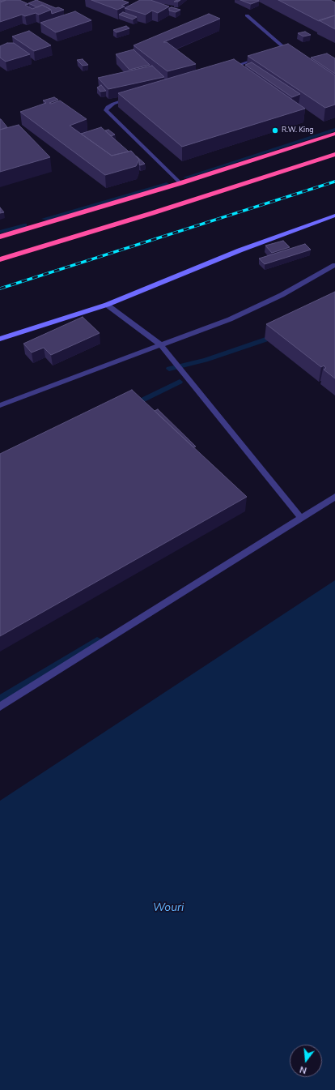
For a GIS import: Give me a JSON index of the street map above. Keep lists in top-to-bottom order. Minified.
{"water":["Wouri"],"places":["R.W. King"],"north":"bottom"}
